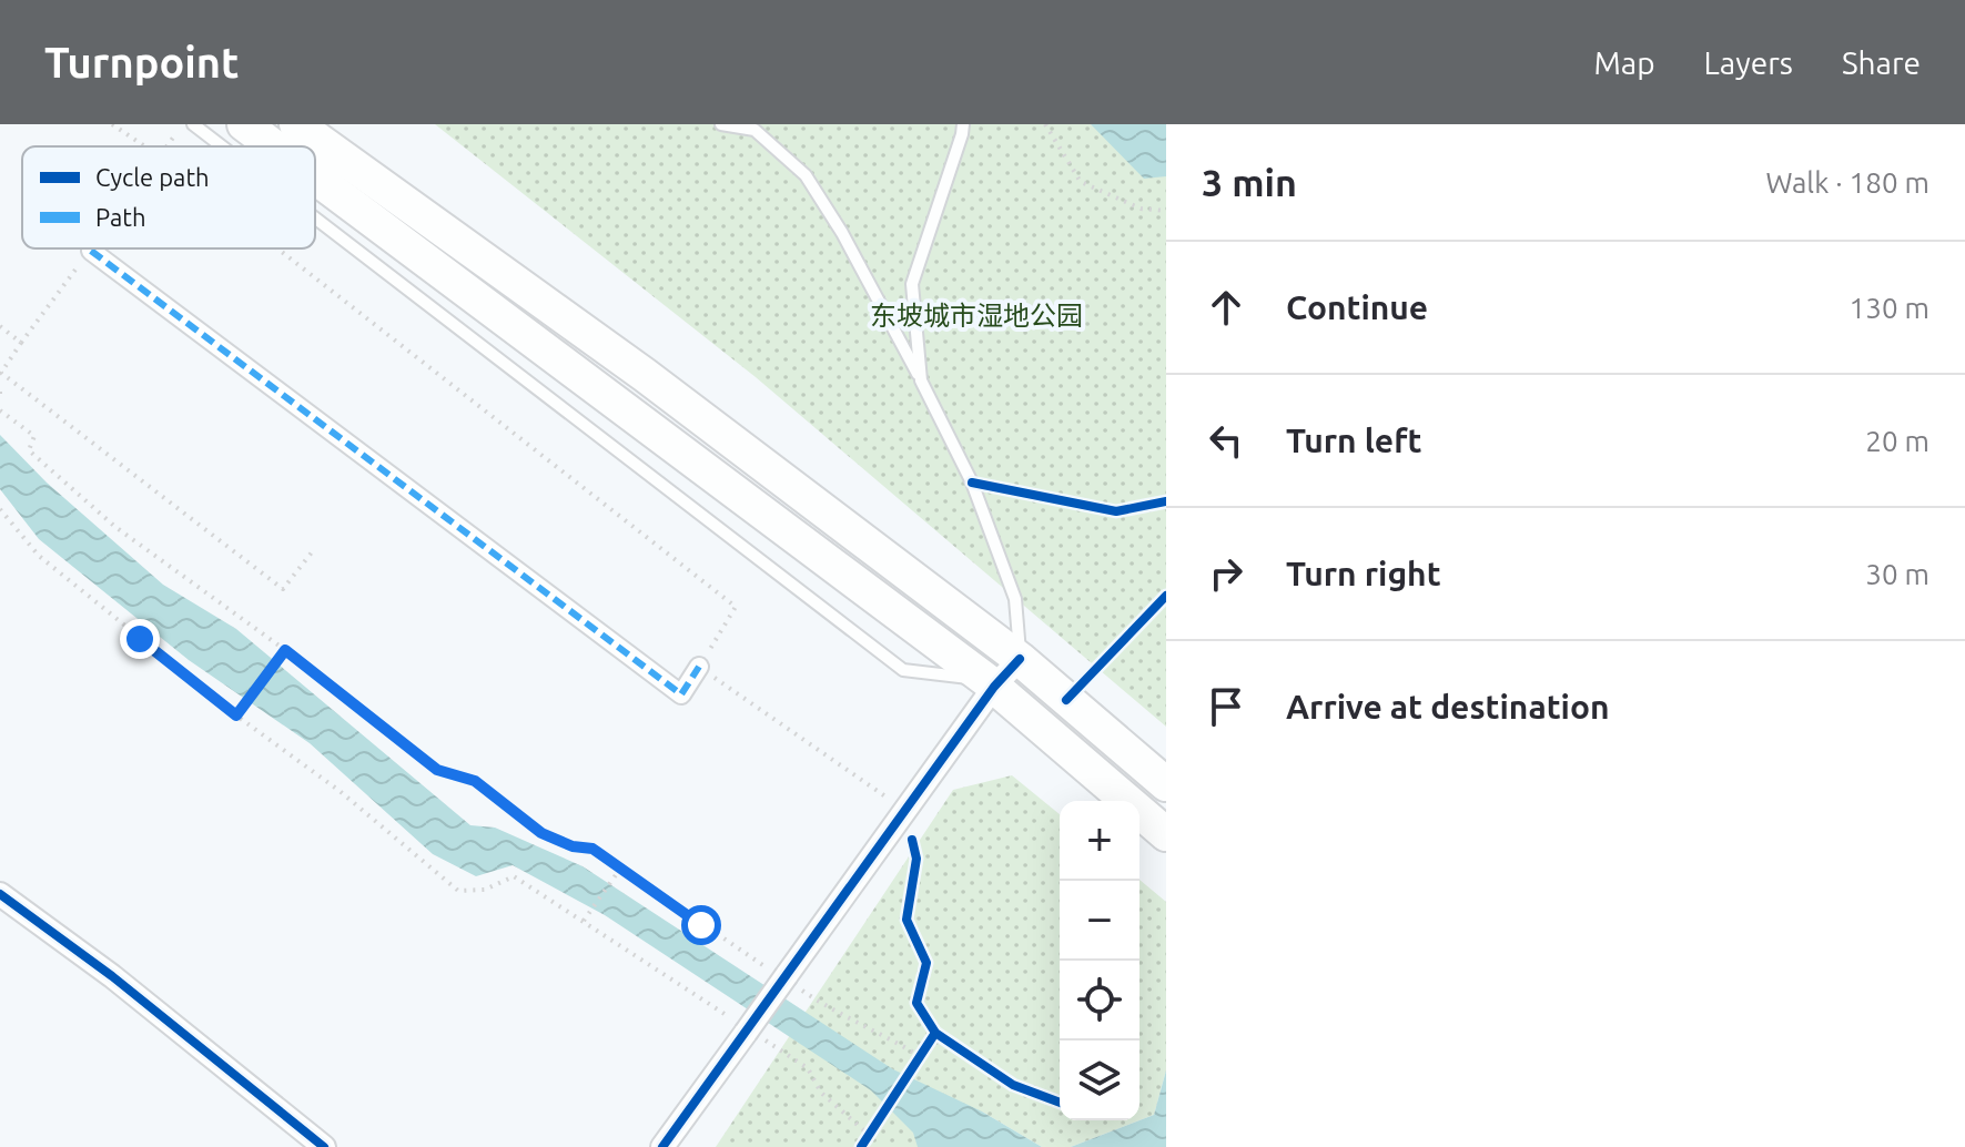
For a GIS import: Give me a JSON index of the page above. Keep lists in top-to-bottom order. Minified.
{"parks":["东坡城市湿地公园"],"legend":["Cycle path","Path"],"page":{"header":"Turnpoint","nav":["Map","Layers","Share"],"heading":["3 min","Walk · 180 m"],"list":[["Continue","130 m"],["Turn left","20 m"],["Turn right","30 m"],"Arrive at destination"],"map_buttons":["+","−"]}}
